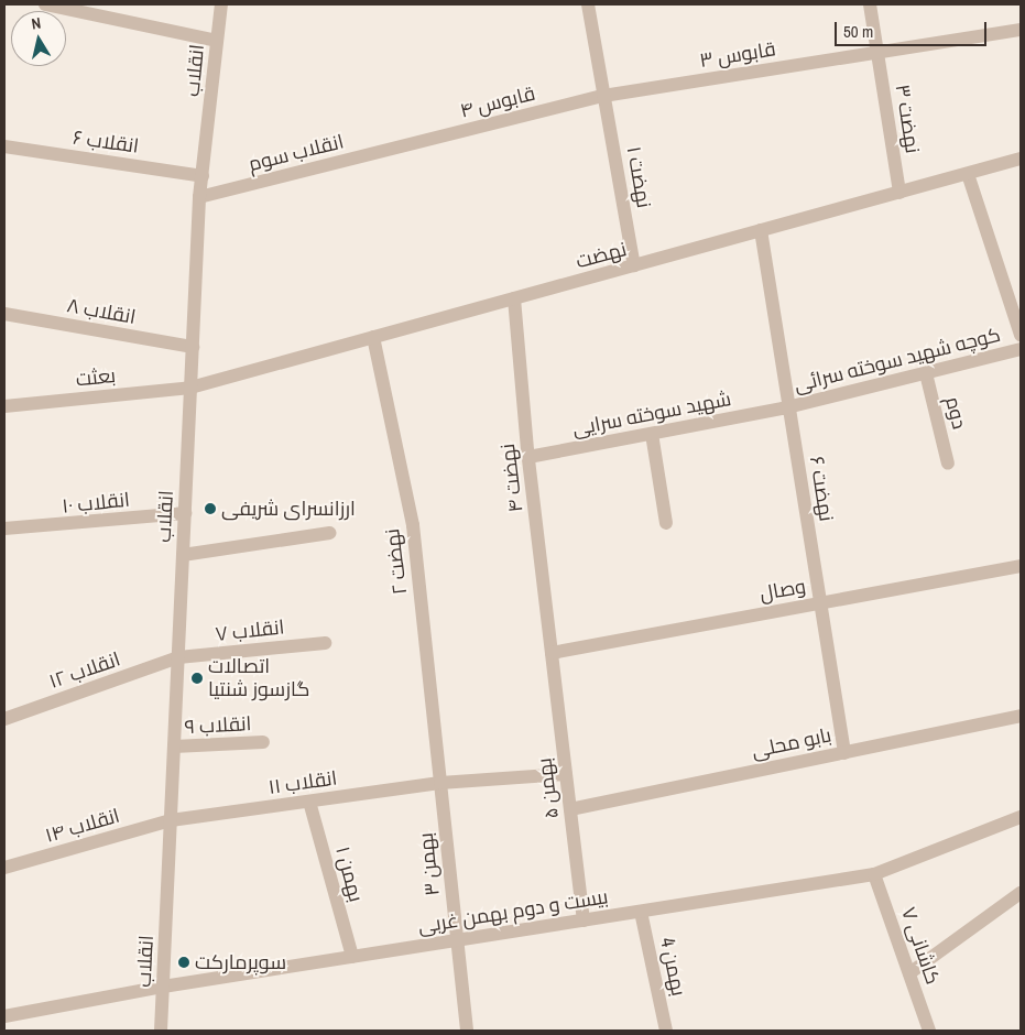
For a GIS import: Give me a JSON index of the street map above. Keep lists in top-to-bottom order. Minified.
{"streets":{"street":["۳ قابوس","انقلاب","۴ قابوس","۳ نهضت","۶ انقلاب","انقلاب سوم","۱ نهضت","نهضت","۸ انقلاب","کوچه شهید سوخته سرائی","بعثت","دوم","شهید سوخته سرایی","۴ نهضت","۶ نهضت","۱۰ انقلاب","۲ نهضت","وصال","۷ انقلاب","۱۲ انقلاب","۹ انقلاب","بابو محلی","۱۱ انقلاب","۵ بهمن","۱۴ انقلاب","۳ بهمن","۱ بهمن","بیست و دوم بهمن غربی","۷ کاشانی","بهمن 4"]},"crossings":[["۳ قابوس","۴ قابوس"],["۳ قابوس","۳ نهضت"],["۳ قابوس","۱ نهضت"],["انقلاب","۶ انقلاب"],["انقلاب","انقلاب سوم"],["انقلاب","نهضت"],["انقلاب","۸ انقلاب"],["انقلاب","بعثت"],["انقلاب","۱۰ انقلاب"],["انقلاب","۷ انقلاب"],["انقلاب","۱۲ انقلاب"],["انقلاب","۹ انقلاب"],["انقلاب","۱۱ انقلاب"],["انقلاب","۱۴ انقلاب"],["انقلاب","بیست و دوم بهمن غربی"],["۴ قابوس","انقلاب سوم"],["۴ قابوس","۱ نهضت"],["۳ نهضت","نهضت"],["۱ نهضت","نهضت"],["نهضت","بعثت"],["نهضت","۴ نهضت"],["نهضت","۶ نهضت"],["نهضت","۲ نهضت"],["کوچه شهید سوخته سرائی","دوم"],["کوچه شهید سوخته سرائی","شهید سوخته سرایی"],["کوچه شهید سوخته سرائی","۶ نهضت"],["شهید سوخته سرایی","۴ نهضت"],["شهید سوخته سرایی","۶ نهضت"],["۴ نهضت","وصال"],["۴ نهضت","۵ بهمن"],["۶ نهضت","وصال"],["۶ نهضت","بابو محلی"],["۲ نهضت","۱۱ انقلاب"],["۲ نهضت","۳ بهمن"],["وصال","۵ بهمن"],["۷ انقلاب","۱۲ انقلاب"],["بابو محلی","۵ بهمن"],["۱۱ انقلاب","۵ بهمن"],["۱۱ انقلاب","۱۴ انقلاب"],["۱۱ انقلاب","۳ بهمن"],["۱۱ انقلاب","۱ بهمن"],["۵ بهمن","بیست و دوم بهمن غربی"],["۳ بهمن","بیست و دوم بهمن غربی"],["۱ بهمن","بیست و دوم بهمن غربی"],["بیست و دوم بهمن غربی","۷ کاشانی"],["بیست و دوم بهمن غربی","بهمن 4"]],"places":["ارزانسرای شریفی","اتصالات گازسوز شنتیا","سوپرمارکت"],"scale_bar":"50 m","north":"top"}
